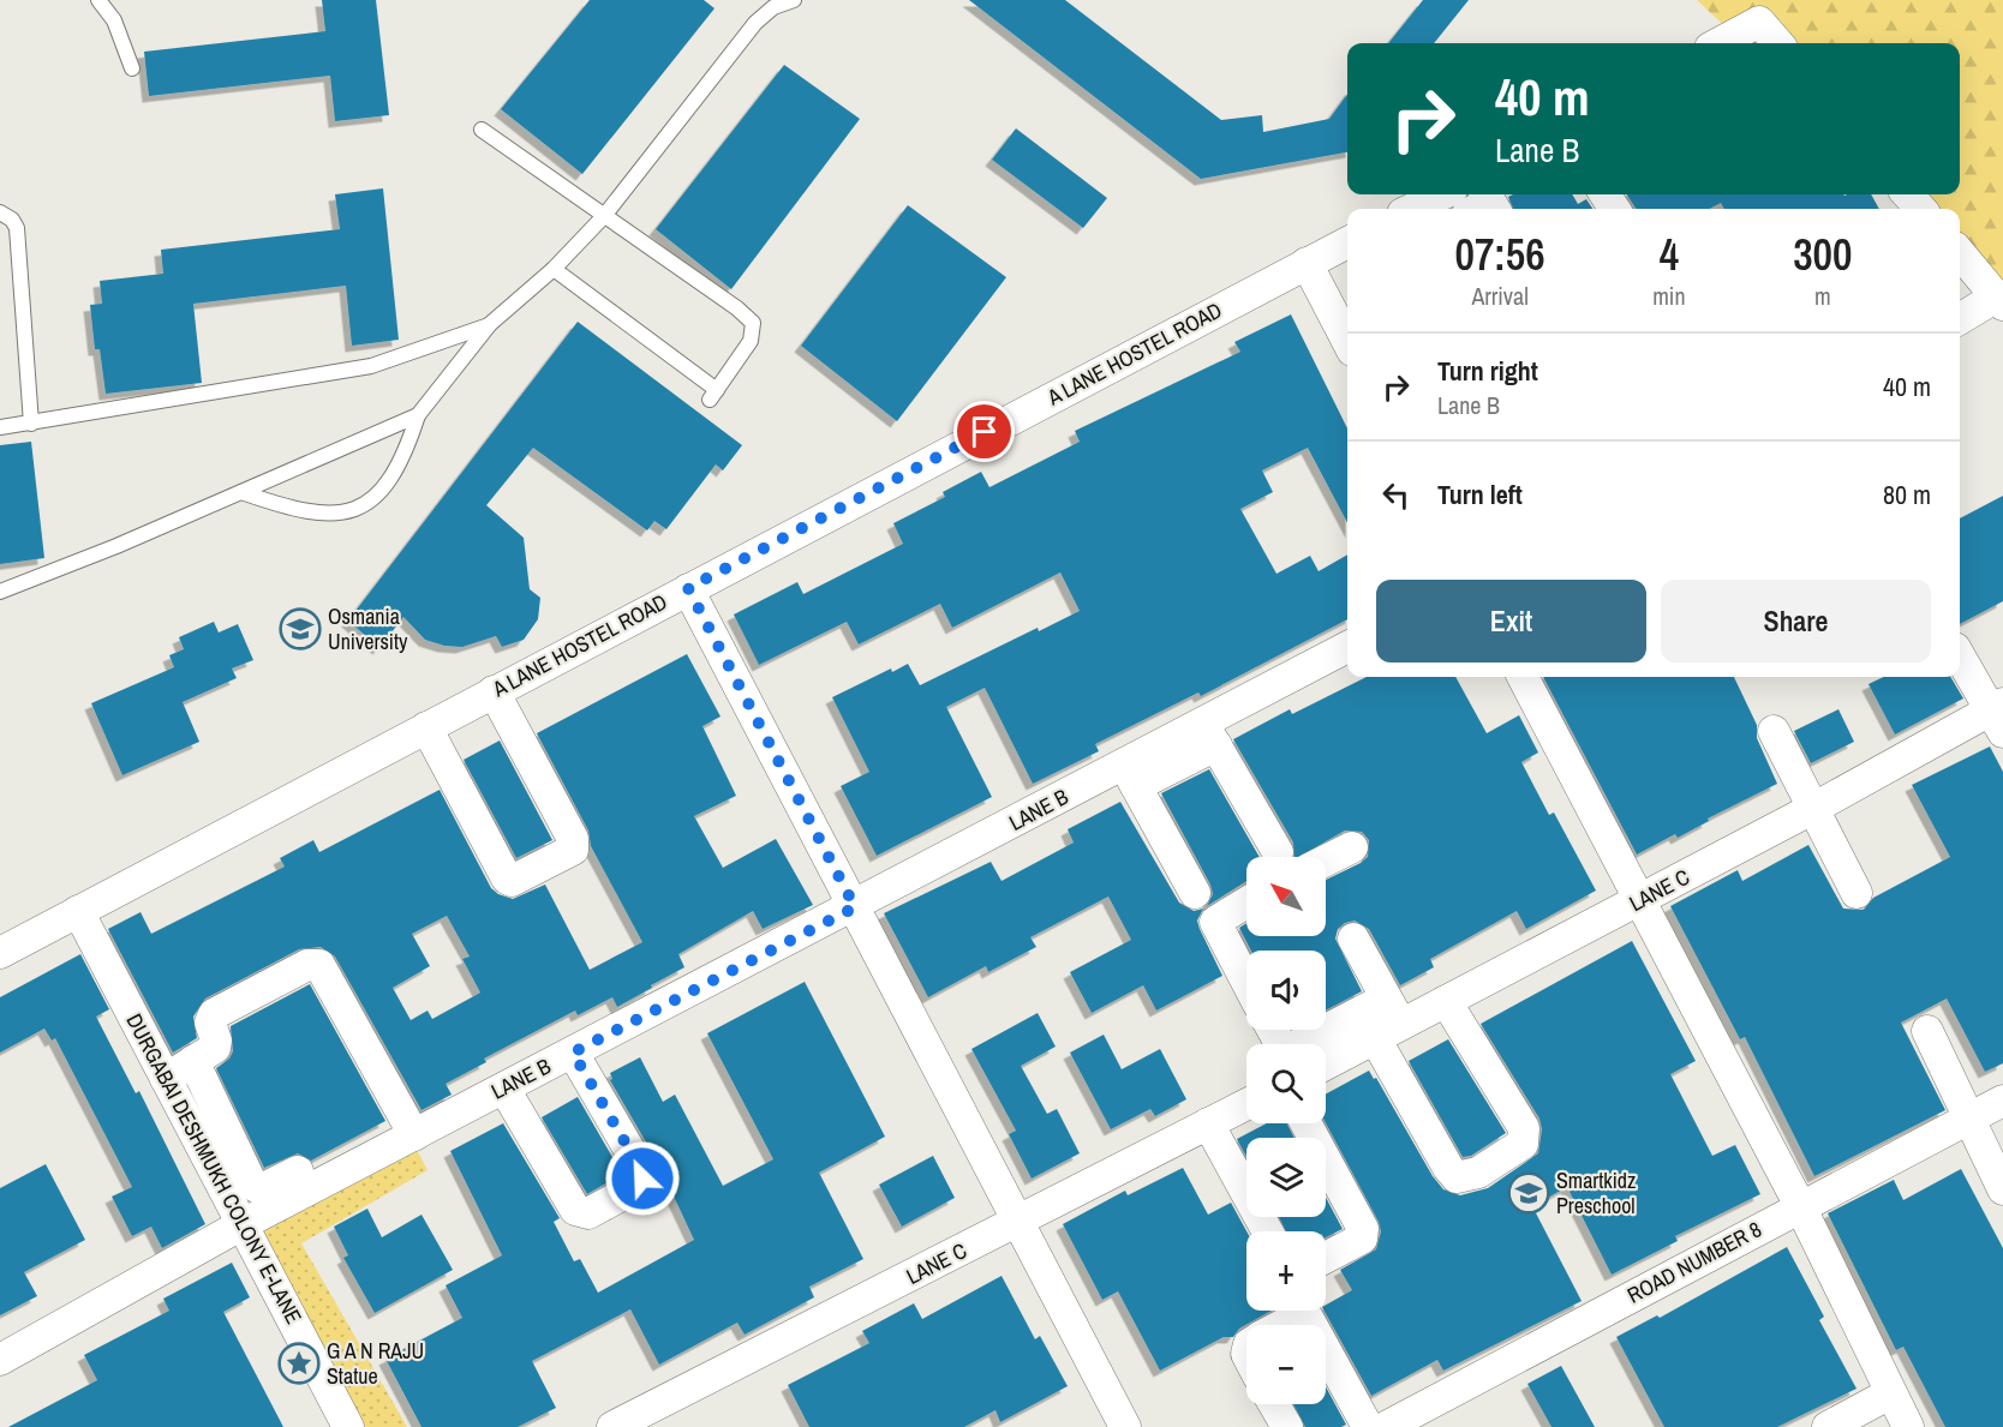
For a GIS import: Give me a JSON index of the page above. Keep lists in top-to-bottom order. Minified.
{"streets":{"street":["A LANE HOSTEL ROAD","LANE B","LANE C","DURGABAI DESHMUKH COLONY E-LANE","ROAD NUMBER 8"]},"crossings":[["A LANE HOSTEL ROAD","DURGABAI DESHMUKH COLONY E-LANE"],["LANE B","DURGABAI DESHMUKH COLONY E-LANE"]],"places":{"school or university":["Osmania University","Smartkidz Preschool"],"place":["G A N RAJU Statue"]},"north":"top left","page":{"turn":["40 m","Lane B"],"eta":["07:56","Arrival","4","min","300","m"],"list":[{"name":"Turn right","note":"Lane B","value":"40 m"},{"name":"Turn left","value":"80 m"}],"buttons":["Exit","Share"],"map_buttons":["+","−"]}}
